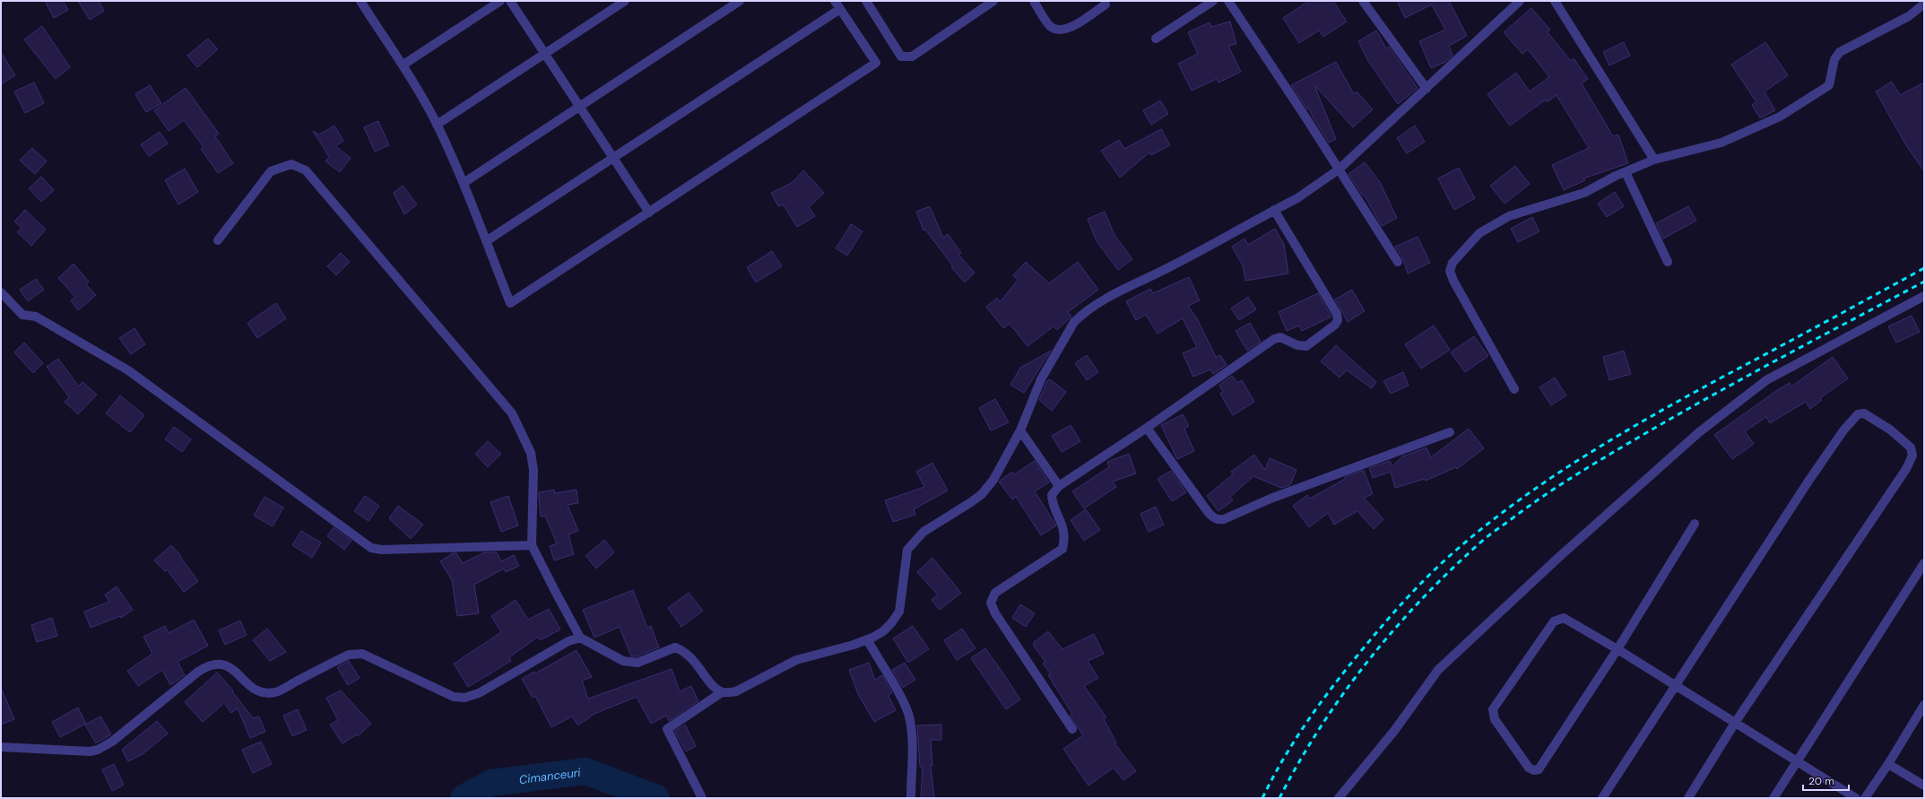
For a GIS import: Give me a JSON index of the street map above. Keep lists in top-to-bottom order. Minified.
{"water":["Cimanceuri"],"scale_bar":"20 m"}
